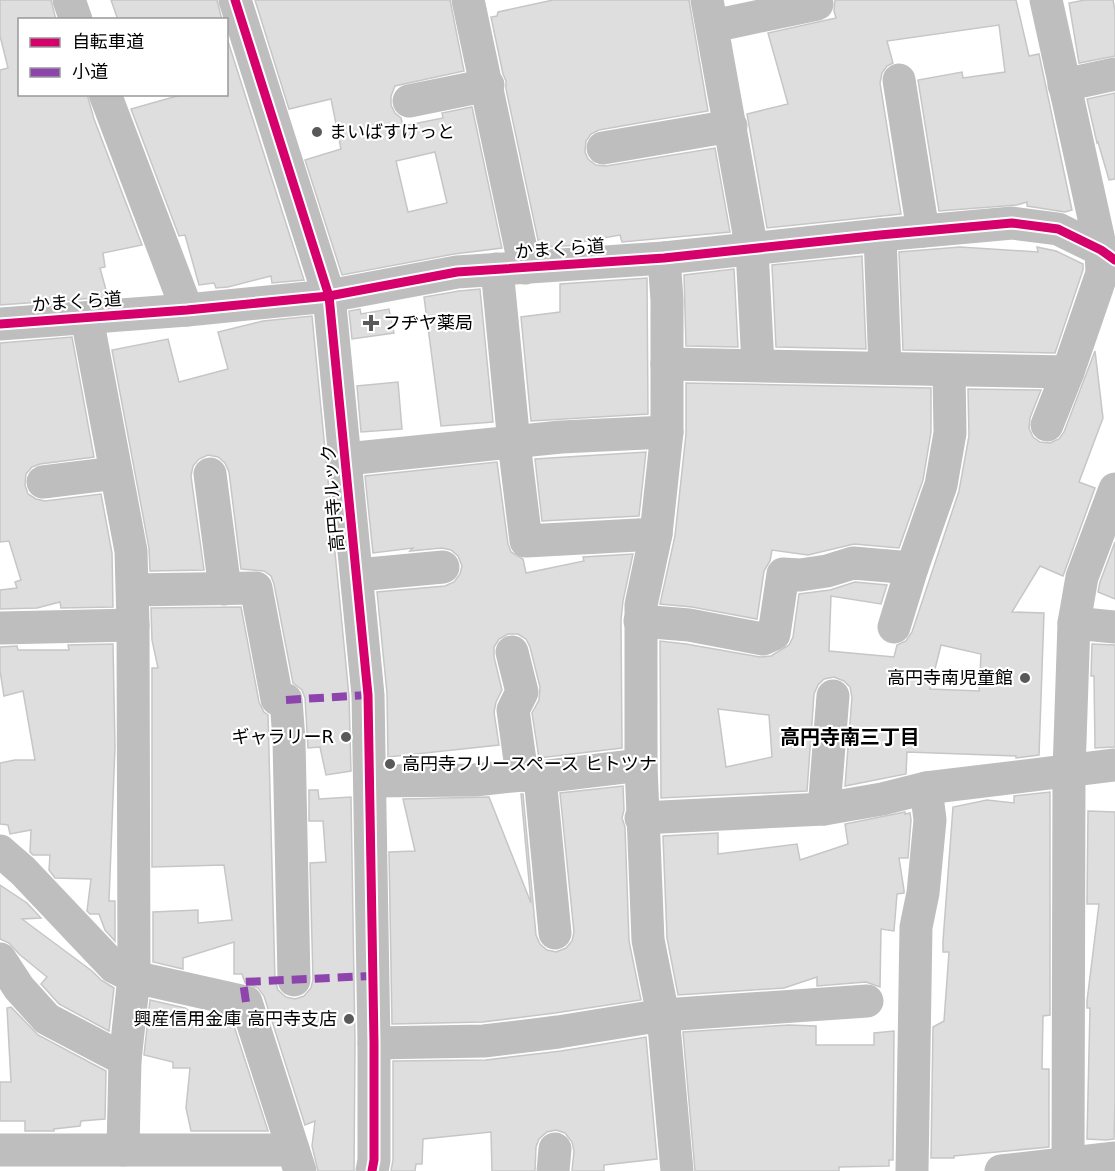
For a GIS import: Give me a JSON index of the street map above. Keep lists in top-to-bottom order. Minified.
{"streets":{"street":["かまくら道","高円寺ルック"]},"crossings":[["かまくら道","高円寺ルック"]],"districts":["高円寺南三丁目"],"places":{"other":["まいばすけっと","高円寺南児童館","ギャラリーR","高円寺フリースペース ヒトツナ","興産信用金庫 高円寺支店"],"health":["フヂヤ薬局"]},"legend":["自転車道","小道"]}
